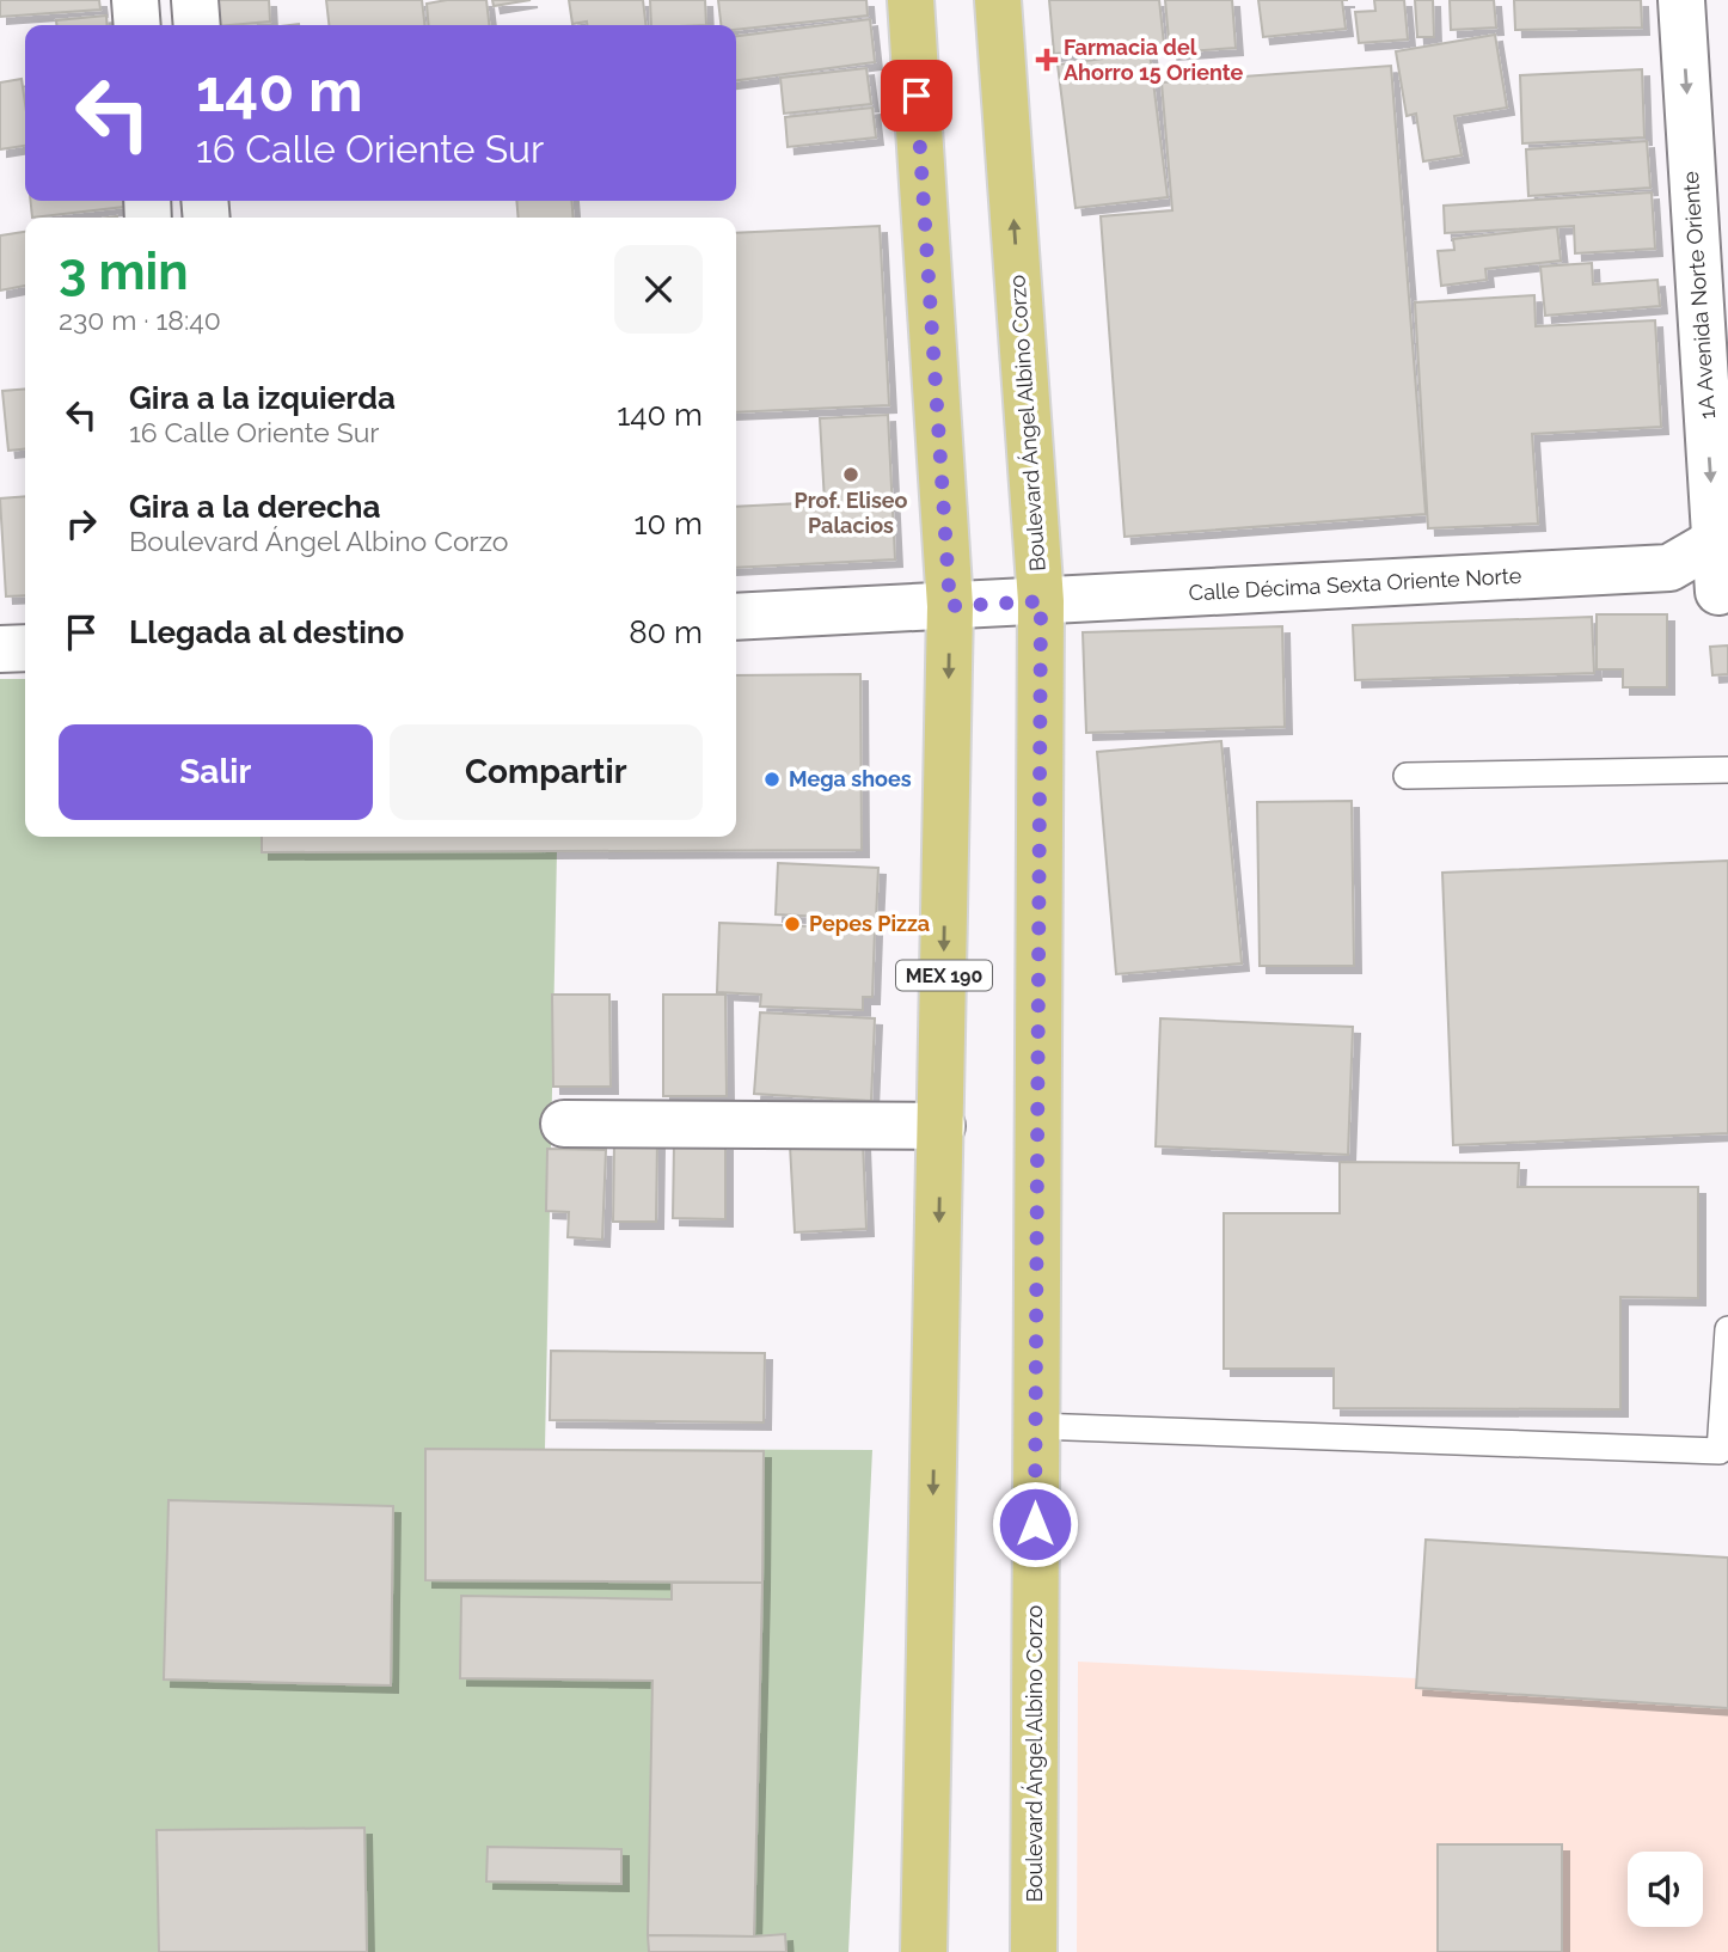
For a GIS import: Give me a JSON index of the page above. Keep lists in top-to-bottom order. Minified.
{"streets":{"main road":["Boulevard Ángel Albino Corzo","MEX 190"],"street":["1A Avenida Norte Oriente","Calle Décima Sexta Oriente Norte"]},"crossings":[["1A Avenida Norte Oriente","Calle Décima Sexta Oriente Norte"],["Boulevard Ángel Albino Corzo","Calle Décima Sexta Oriente Norte"],["Calle Décima Sexta Oriente Norte","MEX 190"]],"one_way":["1A Avenida Norte Oriente"],"places":{"health":["Farmacia del Ahorro 15 Oriente"],"other":["Prof. Eliseo Palacios","Mega shoes","Pepes Pizza"]},"page":{"turn":["140 m","16 Calle Oriente Sur"],"heading":["3 min","230 m · 18:40"],"list":[{"name":"Gira a la izquierda","note":"16 Calle Oriente Sur","value":"140 m"},{"name":"Gira a la derecha","note":"Boulevard Ángel Albino Corzo","value":"10 m"},{"name":"Llegada al destino","value":"80 m"}],"buttons":["Salir","Compartir"]}}
